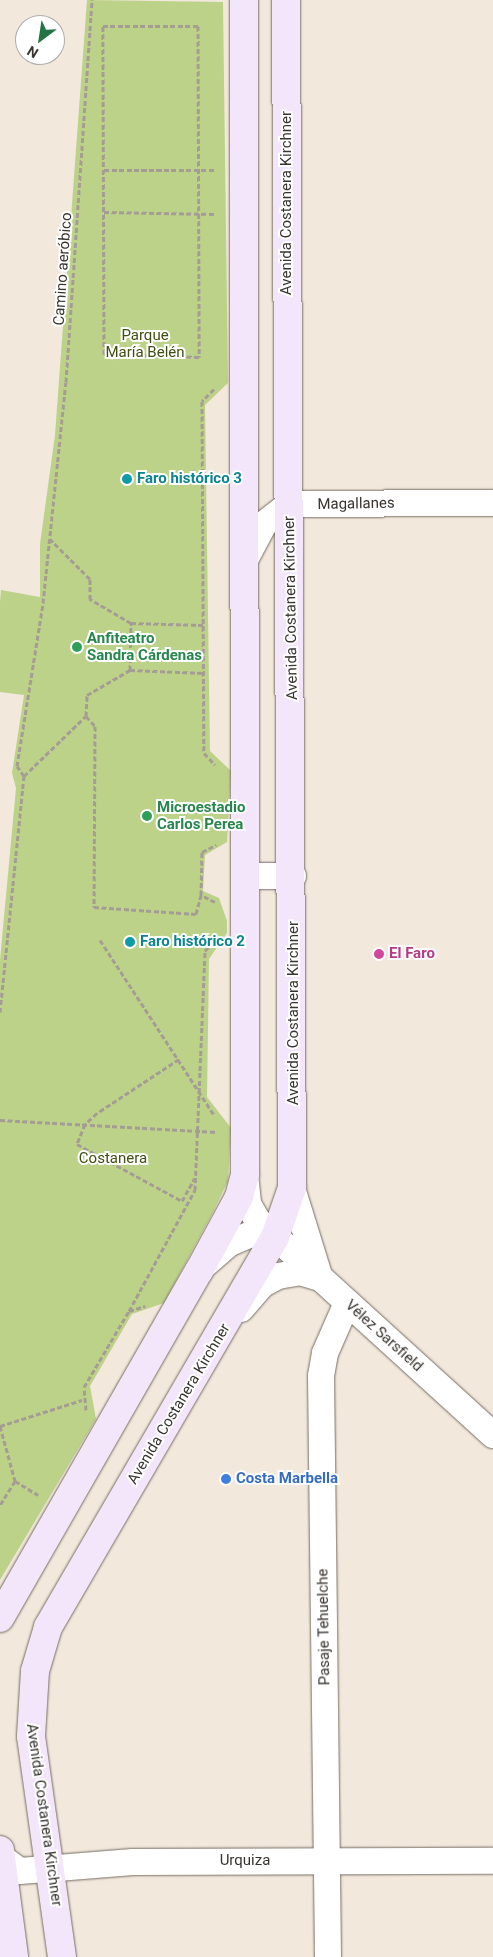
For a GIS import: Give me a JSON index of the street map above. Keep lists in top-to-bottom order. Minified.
{"streets":{"street":["Avenida Costanera Kirchner","Magallanes","Vélez Sarsfield","Pasaje Tehuelche","Urquiza"],"path":["Camino aeróbico"]},"crossings":[["Avenida Costanera Kirchner","Magallanes"],["Avenida Costanera Kirchner","Vélez Sarsfield"],["Avenida Costanera Kirchner","Urquiza"],["Vélez Sarsfield","Pasaje Tehuelche"],["Pasaje Tehuelche","Urquiza"]],"parks":["Parque María Belén","Costanera"],"places":["Faro histórico 3","Anfiteatro Sandra Cárdenas","Microestadio Carlos Perea","Faro histórico 2","El Faro","Costa Marbella"],"north":"bottom left"}
